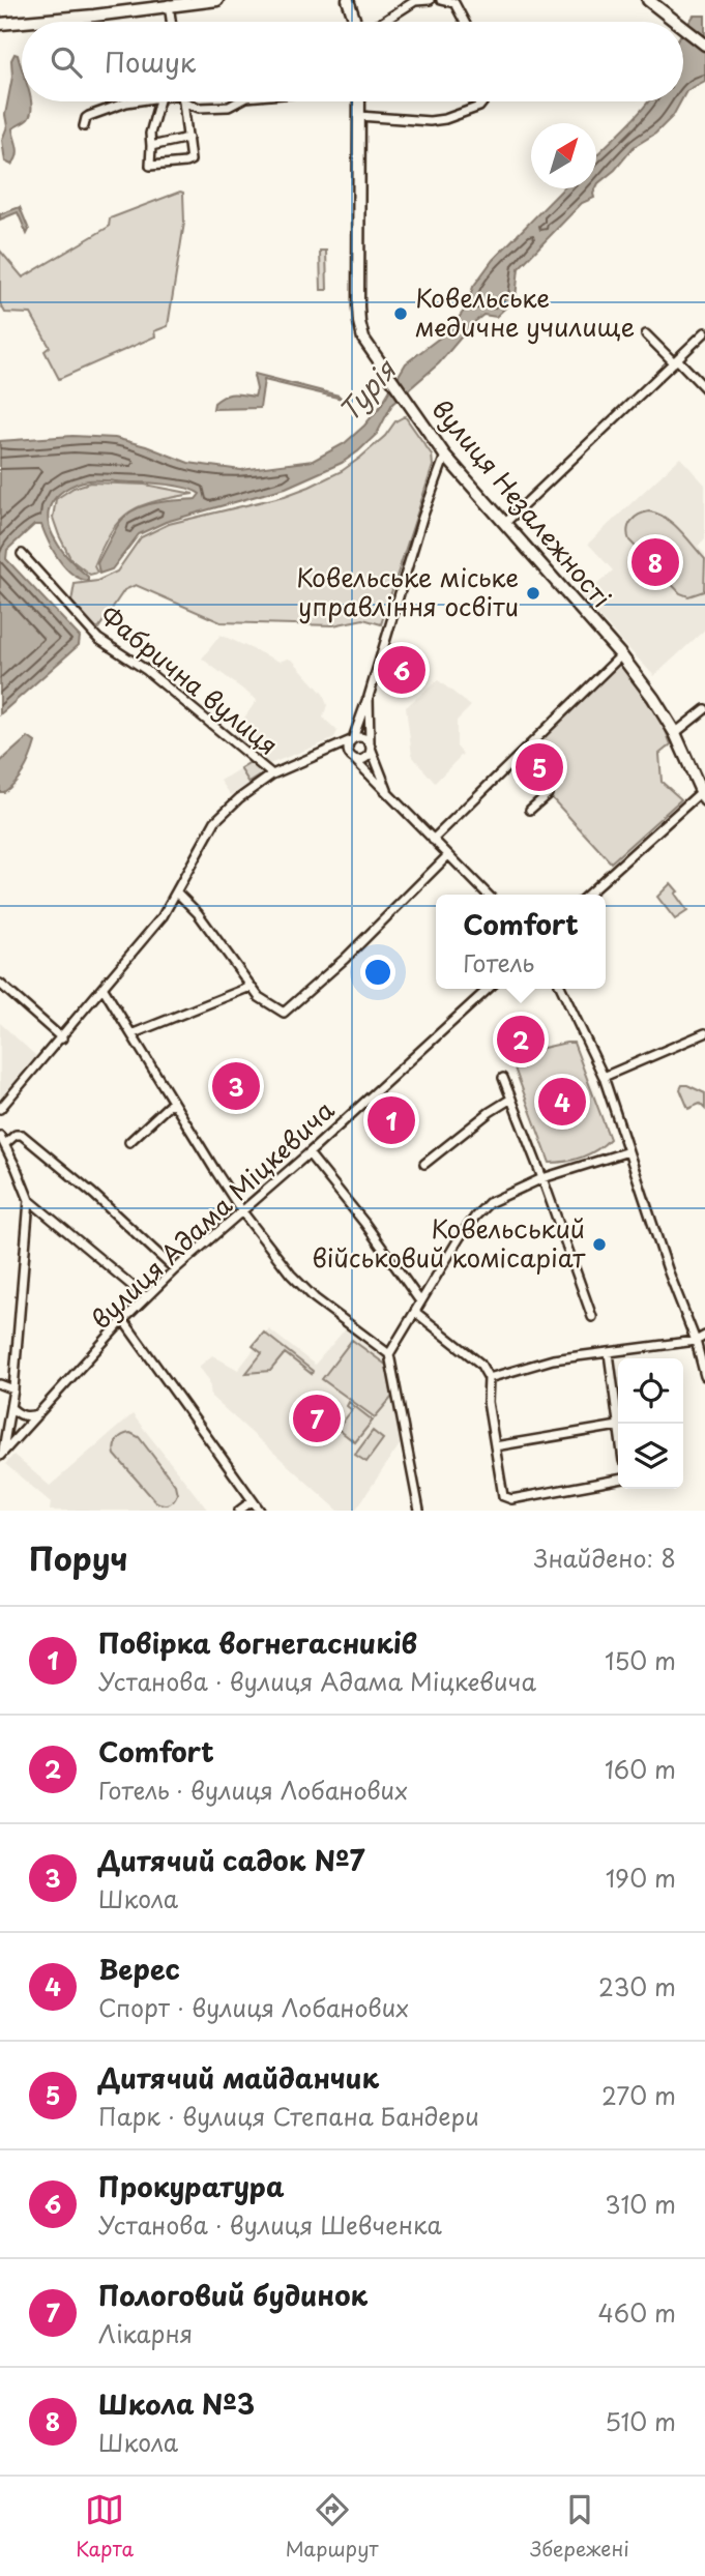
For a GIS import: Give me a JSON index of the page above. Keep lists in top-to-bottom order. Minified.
{"streets":{"main road":["вулиця Незалежності"],"street":["Фабрична вулиця","вулиця Адама Міцкевича"]},"water":["Турія"],"places":["Ковельське медичне училище","Ковельське міське управління освіти","Ковельський військовий комісаріат"],"north":"top right","page":{"search":"Пошук","pins":["8","6","5","2","3","4","1","7"],"popup":["Comfort","Готель"],"heading":["Поруч","Знайдено: 8"],"list":[{"mark":"1","name":"Повірка вогнегасників","note":"Установа · вулиця Адама Міцкевича","value":"150 m"},{"mark":"2","name":"Comfort","note":"Готель · вулиця Лобанових","value":"160 m"},{"mark":"3","name":"Дитячий садок №7","note":"Школа","value":"190 m"},{"mark":"4","name":"Верес","note":"Спорт · вулиця Лобанових","value":"230 m"},{"mark":"5","name":"Дитячий майданчик","note":"Парк · вулиця Степана Бандери","value":"270 m"},{"mark":"6","name":"Прокуратура","note":"Установа · вулиця Шевченка","value":"310 m"},{"mark":"7","name":"Пологовий будинок","note":"Лікарня","value":"460 m"},{"mark":"8","name":"Школа №3","note":"Школа","value":"510 m"}],"nav":["Карта","Маршрут","Збережені"]}}
